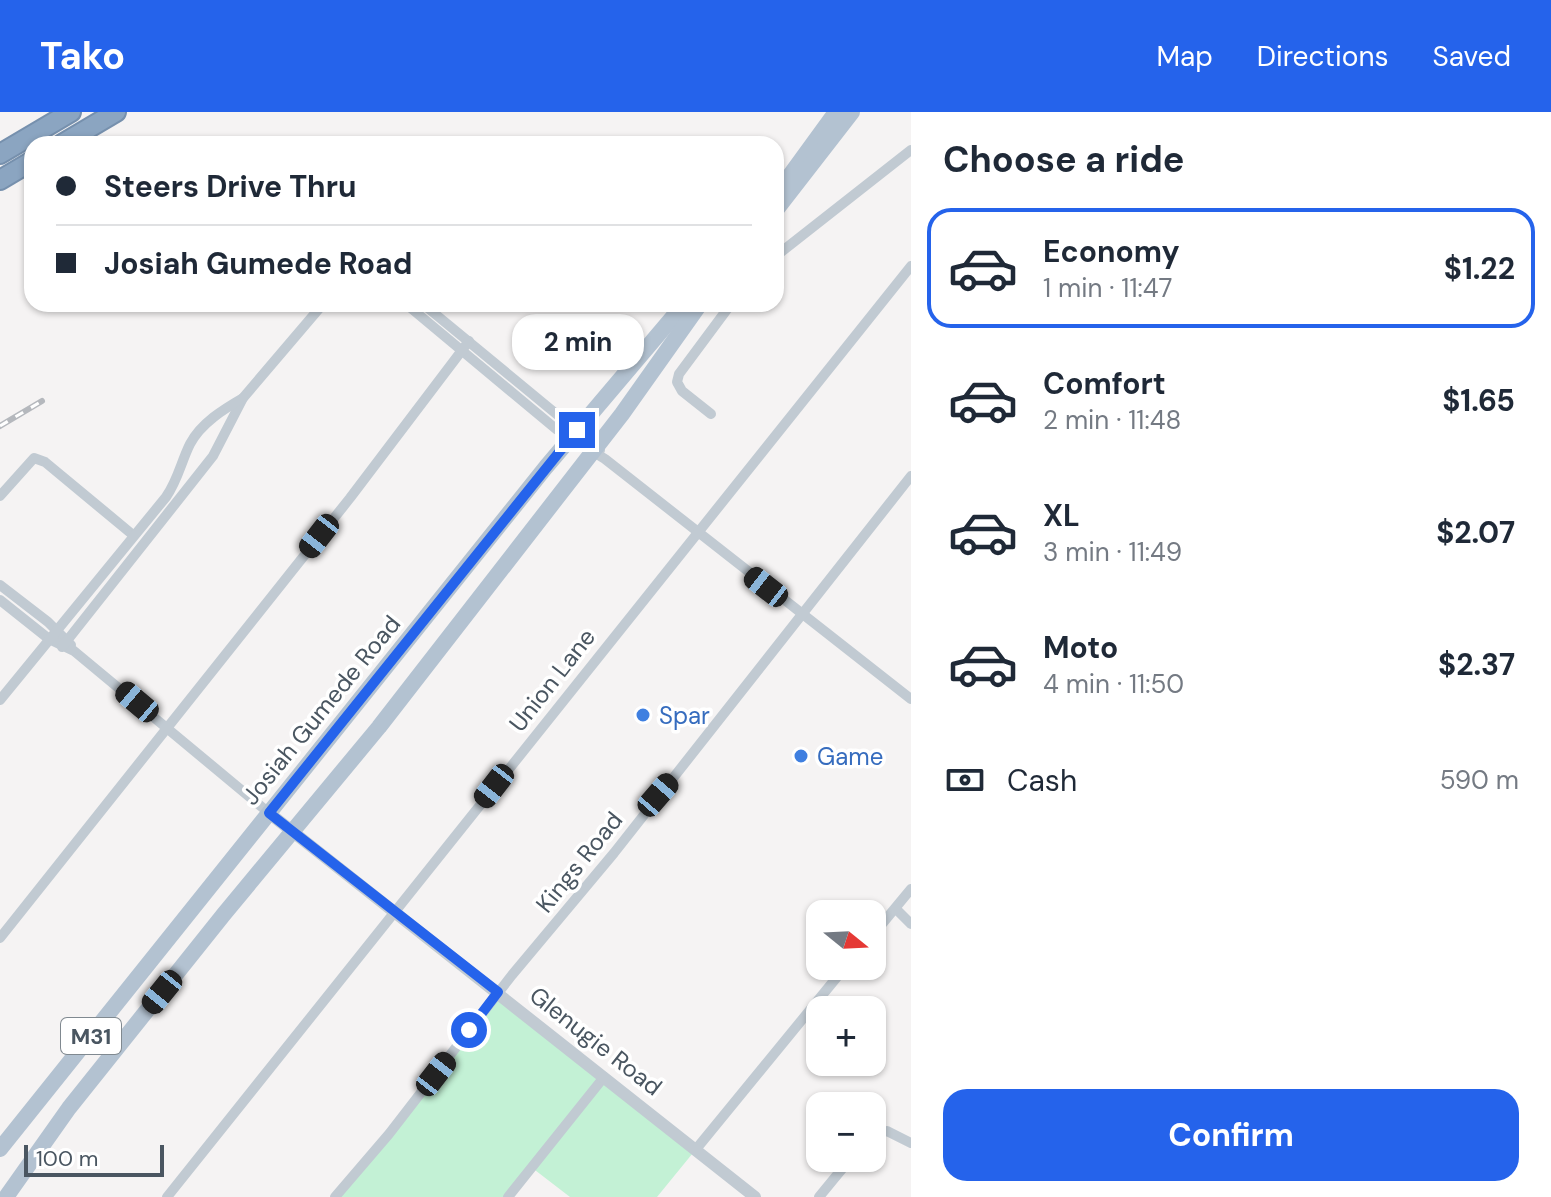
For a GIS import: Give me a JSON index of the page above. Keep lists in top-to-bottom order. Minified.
{"streets":{"main road":["Josiah Gumede Road","M31"],"street":["Union Lane","Kings Road","Glenugie Road"]},"crossings":[["Union Lane","Glenugie Road"],["Josiah Gumede Road","Glenugie Road"],["Kings Road","Glenugie Road"],["M31","Glenugie Road"]],"places":["Spar","Game"],"scale_bar":"100 m","north":"right","page":{"header":"Tako","nav":["Map","Directions","Saved"],"heading":"Choose a ride","banner":["Steers Drive Thru","Josiah Gumede Road"],"list":[{"name":"Economy","note":"1 min · 11:47","value":"$1.22"},{"name":"Comfort","note":"2 min · 11:48","value":"$1.65"},{"name":"XL","note":"3 min · 11:49","value":"$2.07"},{"name":"Moto","note":"4 min · 11:50","value":"$2.37"}],"bubble":"2 min","pay":["Cash","590 m"],"map_buttons":["+","−"],"buttons":"Confirm","scale":"100 m"}}
